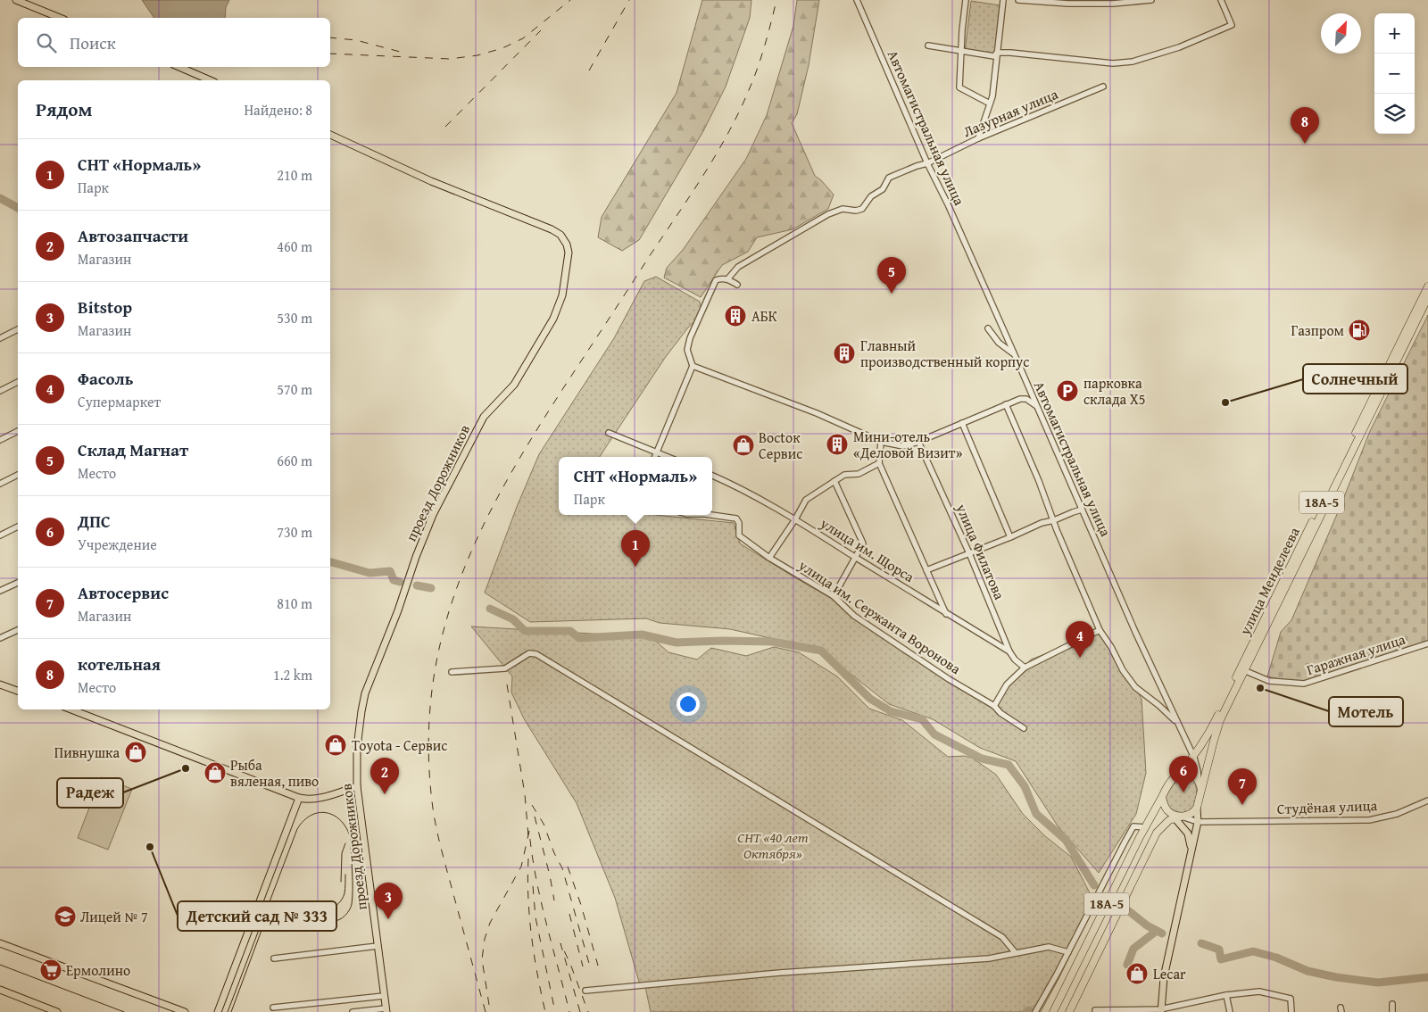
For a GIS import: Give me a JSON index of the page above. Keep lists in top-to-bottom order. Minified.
{"streets":{"highway":["18А-5","улица Менделеева"],"main road":["проезд Дорожников"],"street":["Лазурная улица","Автомагистральная улица","улица им. Щорса","улица Филатова","улица им. Сержанта Воронова","Гаражная улица","Студёная улица"]},"crossings":[["Лазурная улица","Автомагистральная улица"],["Автомагистральная улица","18А-5"],["Автомагистральная улица","улица Менделеева"],["Автомагистральная улица","Студёная улица"],["18А-5","улица Менделеева"],["18А-5","Студёная улица"],["улица им. Щорса","улица Филатова"],["улица Менделеева","Гаражная улица"],["улица Менделеева","Студёная улица"]],"parks":["СНТ «40 лет Октября»"],"places":{"building":["АБК","Главный производственный корпус","Мини-отель «Деловой Визит»"],"fuel station":["Газпром"],"parking":["парковка склада X5"],"other":["Солнечный","Мотель","Радеж","Детский сад № 333"],"shop":["Восtок Сервис","Toyota - Сервис","Пивнушка","Рыба вяленая, пиво","Lecar"],"school or university":["Лицей № 7"],"supermarket":["Ермолино"]},"north":"top right","page":{"map_buttons":["+","−"],"search":"Поиск","heading":["Рядом","Найдено: 8"],"pins":["8","5","1","4","6","2","7","3"],"list":[{"mark":"1","name":"СНТ «Нормаль»","note":"Парк","value":"210 m"},{"mark":"2","name":"Автозапчасти","note":"Магазин","value":"460 m"},{"mark":"3","name":"Bitstop","note":"Магазин","value":"530 m"},{"mark":"4","name":"Фасоль","note":"Супермаркет","value":"570 m"},{"mark":"5","name":"Склад Магнат","note":"Место","value":"660 m"},{"mark":"6","name":"ДПС","note":"Учреждение","value":"730 m"},{"mark":"7","name":"Автосервис","note":"Магазин","value":"810 m"},{"mark":"8","name":"котельная","note":"Место","value":"1.2 km"}],"popup":["СНТ «Нормаль»","Парк"]}}
